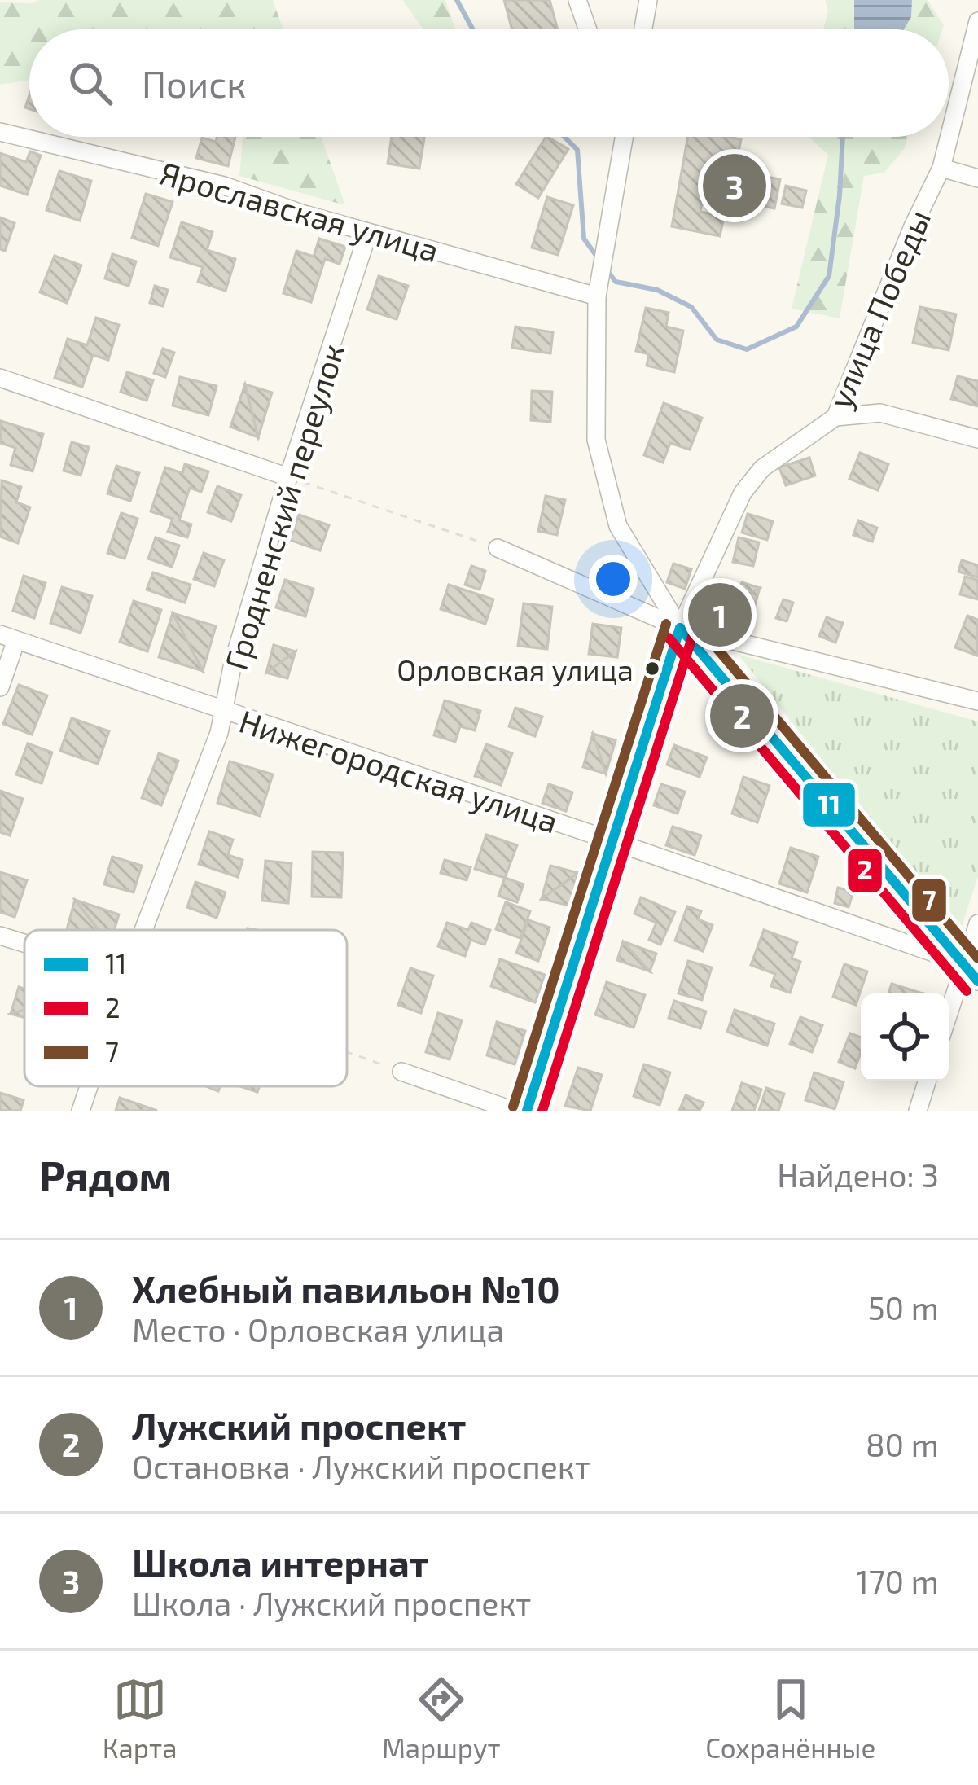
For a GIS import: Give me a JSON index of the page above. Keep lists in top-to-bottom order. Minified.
{"streets":{"street":["Ярославская улица","улица Победы","Гродненский переулок","Нижегородская улица"]},"crossings":[["Ярославская улица","Гродненский переулок"],["улица Победы","Нижегородская улица"],["Гродненский переулок","Нижегородская улица"]],"places":["Орловская улица"],"lines":["transit line 7","transit line 11","transit line 2"],"legend":["11","2","7"],"page":{"search":"Поиск","pins":["3","1","2"],"heading":["Рядом","Найдено: 3"],"list":[{"mark":"1","name":"Хлебный павильон №10","note":"Место · Орловская улица","value":"50 m"},{"mark":"2","name":"Лужский проспект","note":"Остановка · Лужский проспект","value":"80 m"},{"mark":"3","name":"Школа интернат","note":"Школа · Лужский проспект","value":"170 m"}],"nav":["Карта","Маршрут","Сохранённые"]}}
